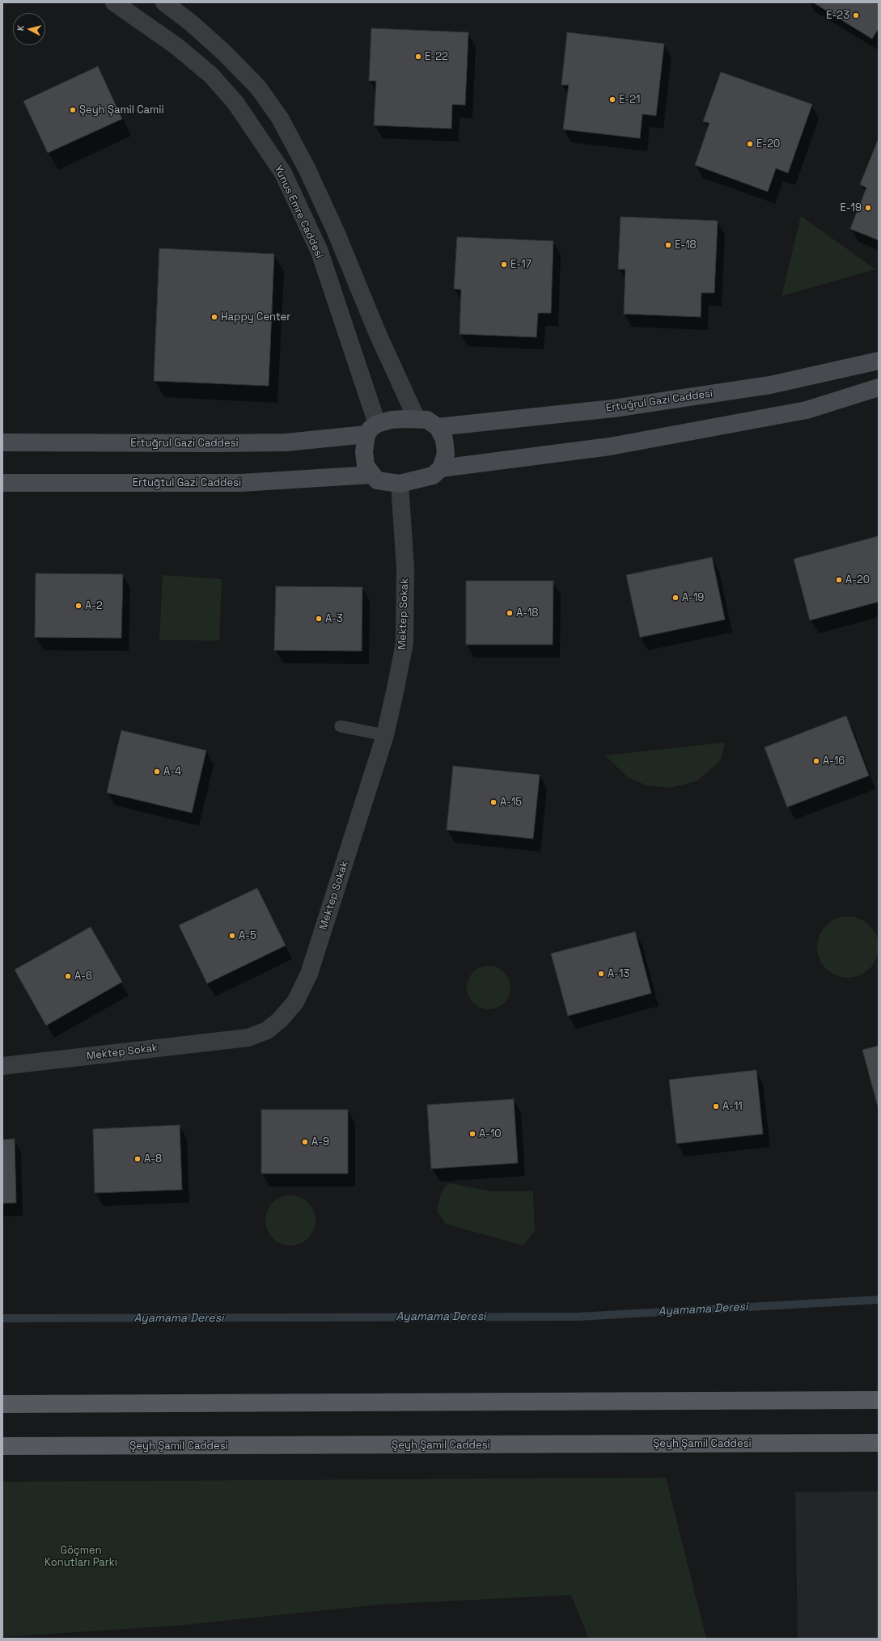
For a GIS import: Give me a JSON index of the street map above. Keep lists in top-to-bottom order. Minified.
{"streets":{"main road":["Ertuğrul Gazi Caddesi","Ertuğtul Gazi Caddesi","Şeyh Şamil Caddesi"],"street":["Yunus Emre Caddesi","Mektep Sokak"]},"crossings":[["Yunus Emre Caddesi","Ertuğrul Gazi Caddesi"],["Yunus Emre Caddesi","Ertuğtul Gazi Caddesi"],["Yunus Emre Caddesi","Mektep Sokak"],["Ertuğrul Gazi Caddesi","Ertuğtul Gazi Caddesi"],["Ertuğrul Gazi Caddesi","Mektep Sokak"],["Ertuğtul Gazi Caddesi","Mektep Sokak"]],"water":["Ayamama Deresi"],"parks":["Göçmen Konutları Parkı"],"places":["E-23","E-22","E-21","Şeyh Şamil Camii","E-20","E-19","E-18","E-17","Happy Center","A-20","A-19","A-2","A-18","A-3","A-16","A-4","A-15","A-5","A-13","A-6","A-11","A-10","A-9","A-8"],"north":"left"}
